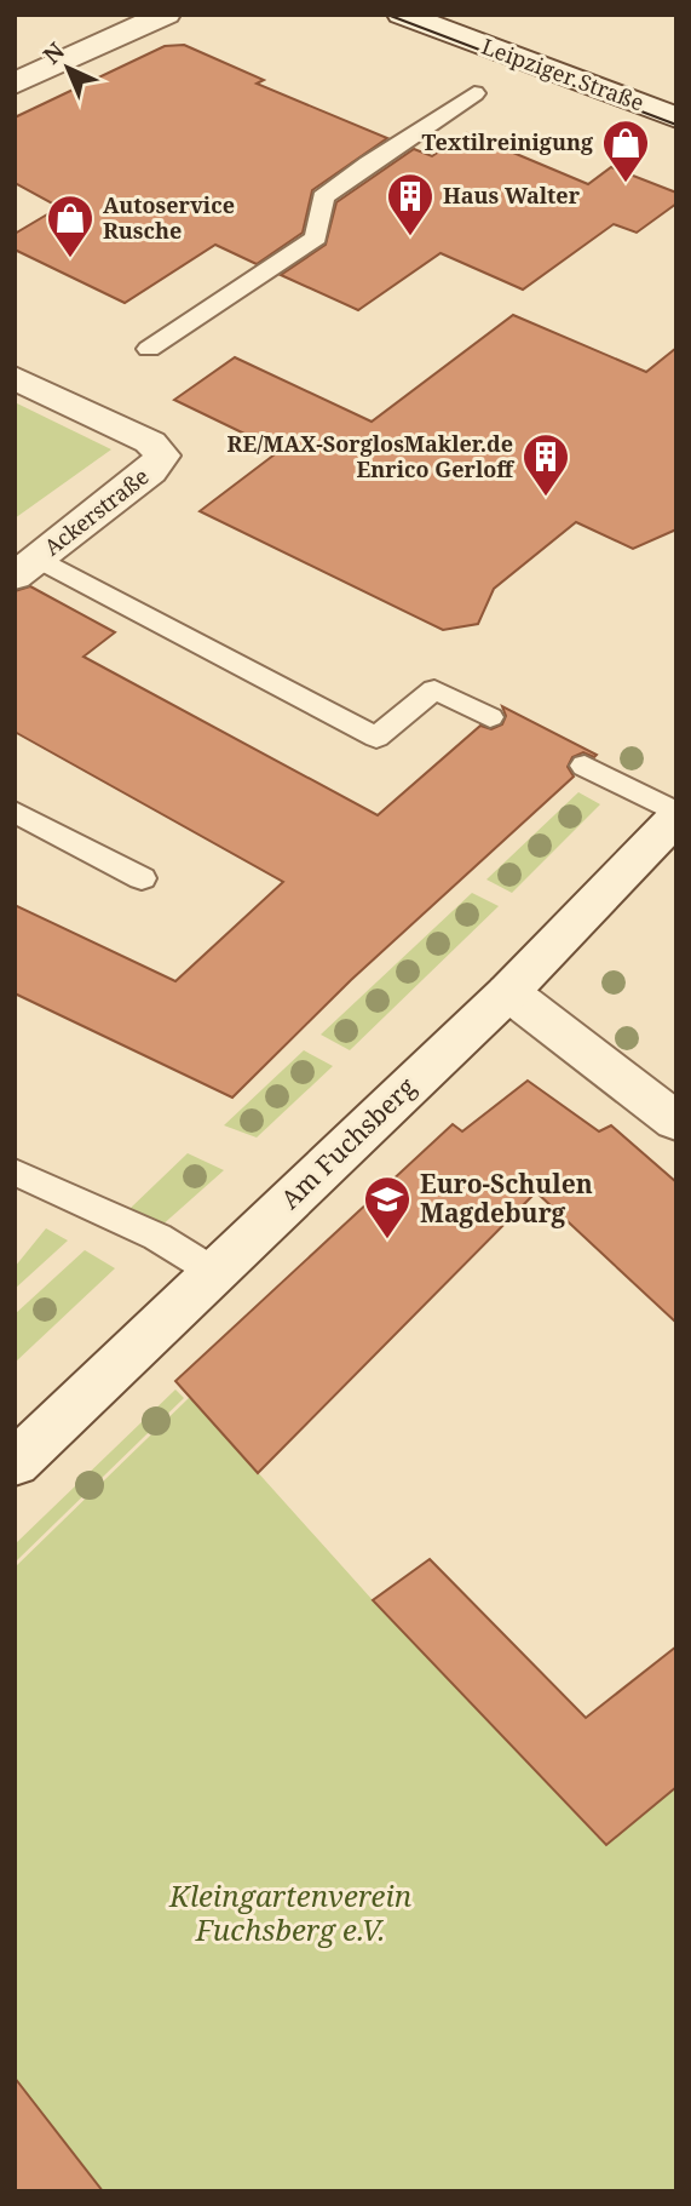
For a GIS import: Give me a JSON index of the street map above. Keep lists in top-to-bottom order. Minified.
{"streets":{"main road":["Leipziger Straße","Ackerstraße","Am Fuchsberg"]},"parks":["Kleingartenverein Fuchsberg e.V."],"places":{"shop":["Textilreinigung","Autoservice Rusche"],"building":["Haus Walter","RE/MAX-SorglosMakler.de Enrico Gerloff"],"school or university":["Euro-Schulen Magdeburg"]},"north":"top left"}
